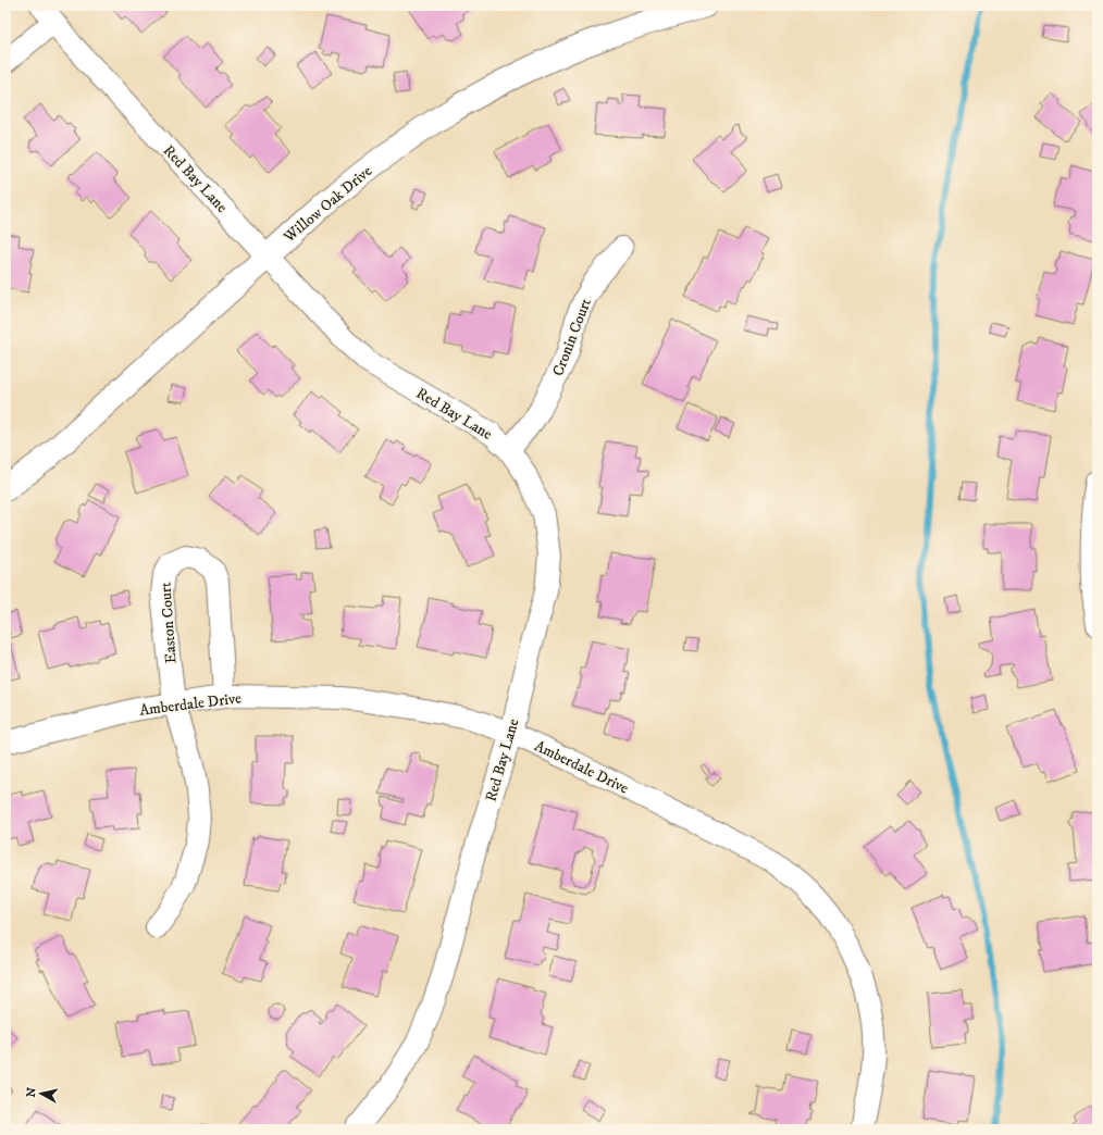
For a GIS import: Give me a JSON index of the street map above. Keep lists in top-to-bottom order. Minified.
{"streets":{"street":["Red Bay Lane","Willow Oak Drive","Cronin Court","Easton Court","Amberdale Drive"]},"crossings":[["Red Bay Lane","Willow Oak Drive"],["Red Bay Lane","Cronin Court"],["Red Bay Lane","Amberdale Drive"],["Easton Court","Amberdale Drive"]],"north":"left"}
